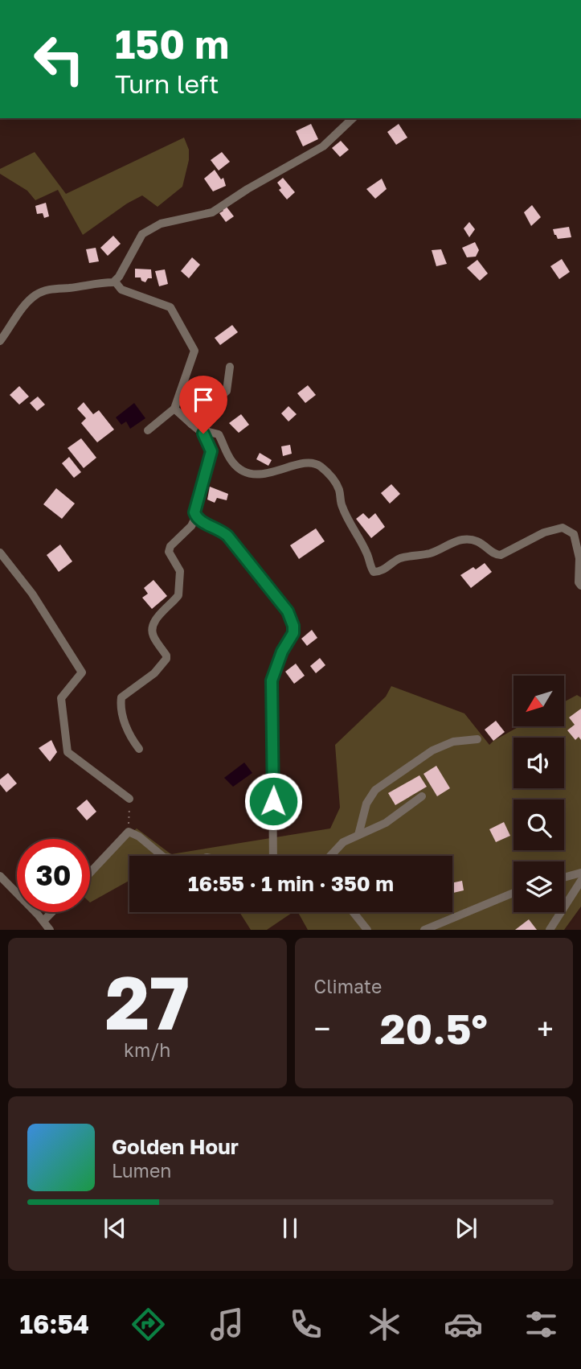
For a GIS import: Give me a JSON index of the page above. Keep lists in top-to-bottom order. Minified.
{"north":"bottom left","page":{"turn":["150 m","Turn left"],"limit":"30","trip":"16:55 · 1 min · 350 m","tile":[["27","km/h"],"Climate"],"heat":["−","20.5°","+"],"song":["Golden Hour","Lumen"],"tabs":"16:54"}}
